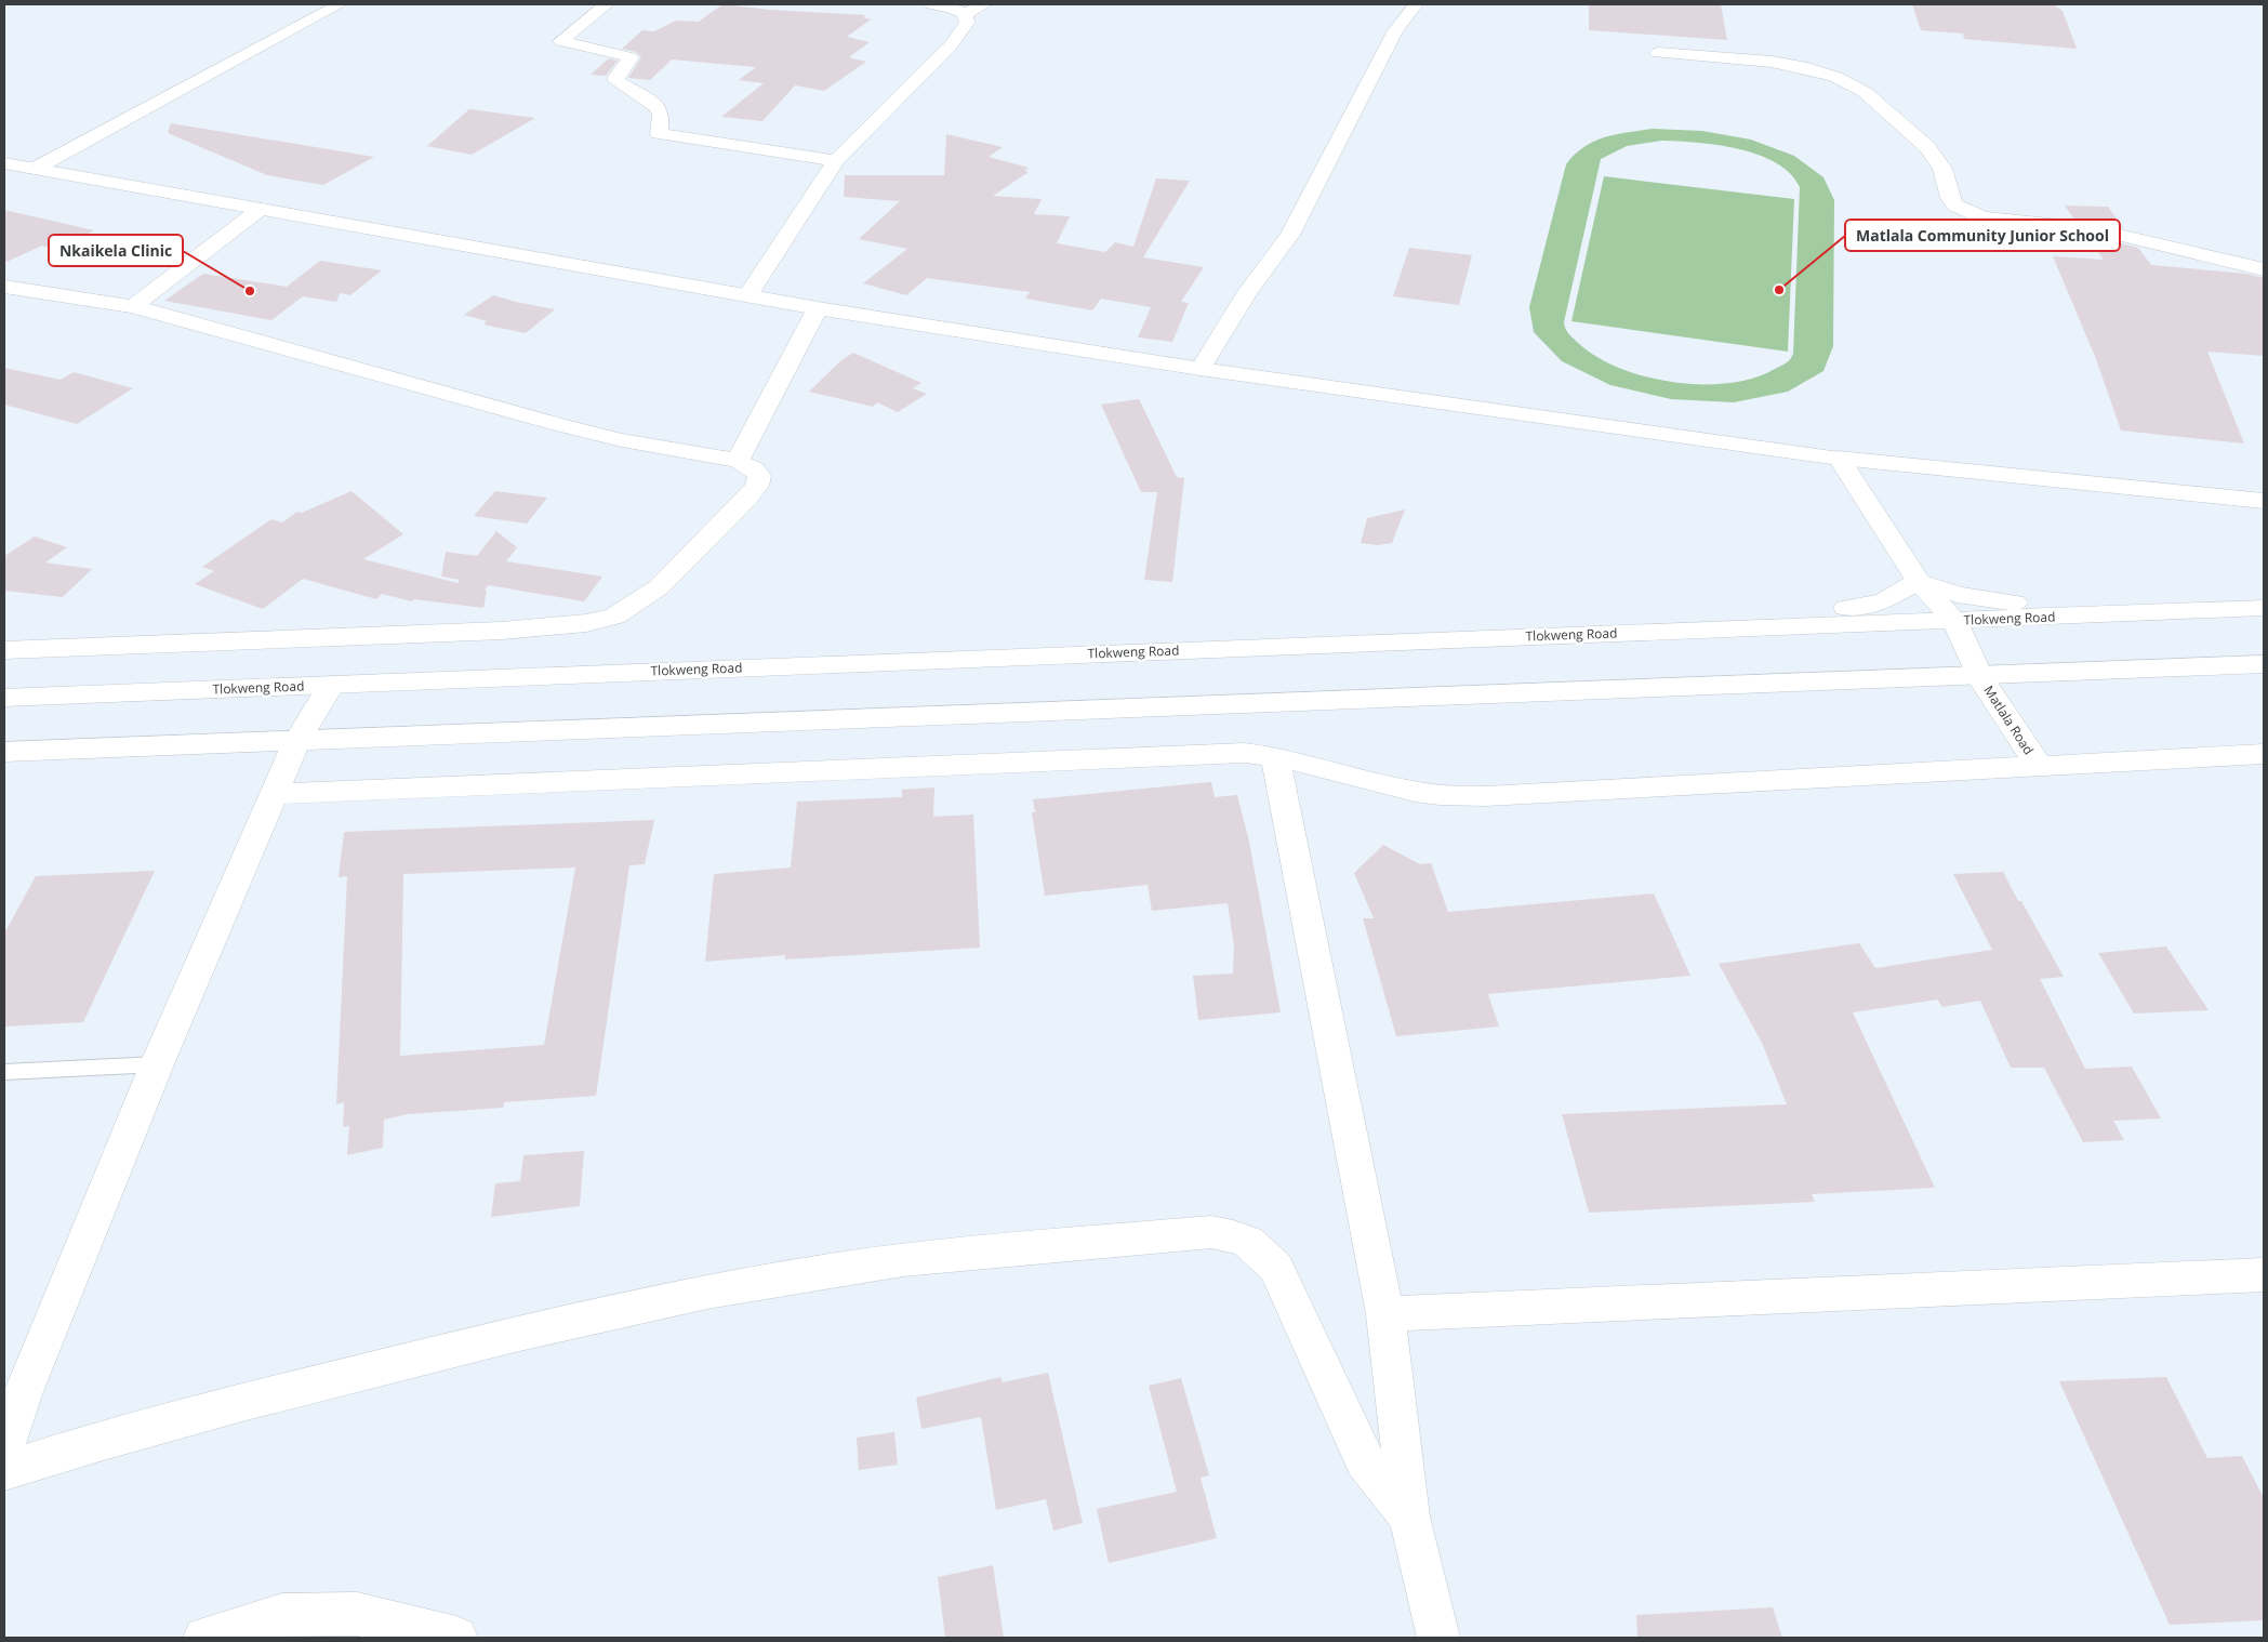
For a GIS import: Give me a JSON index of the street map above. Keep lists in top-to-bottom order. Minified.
{"streets":{"street":["Tlokweng Road","Matlala Road"]},"crossings":[["Tlokweng Road","Matlala Road"]],"places":["Matlala Community Junior School","Nkaikela Clinic"]}
